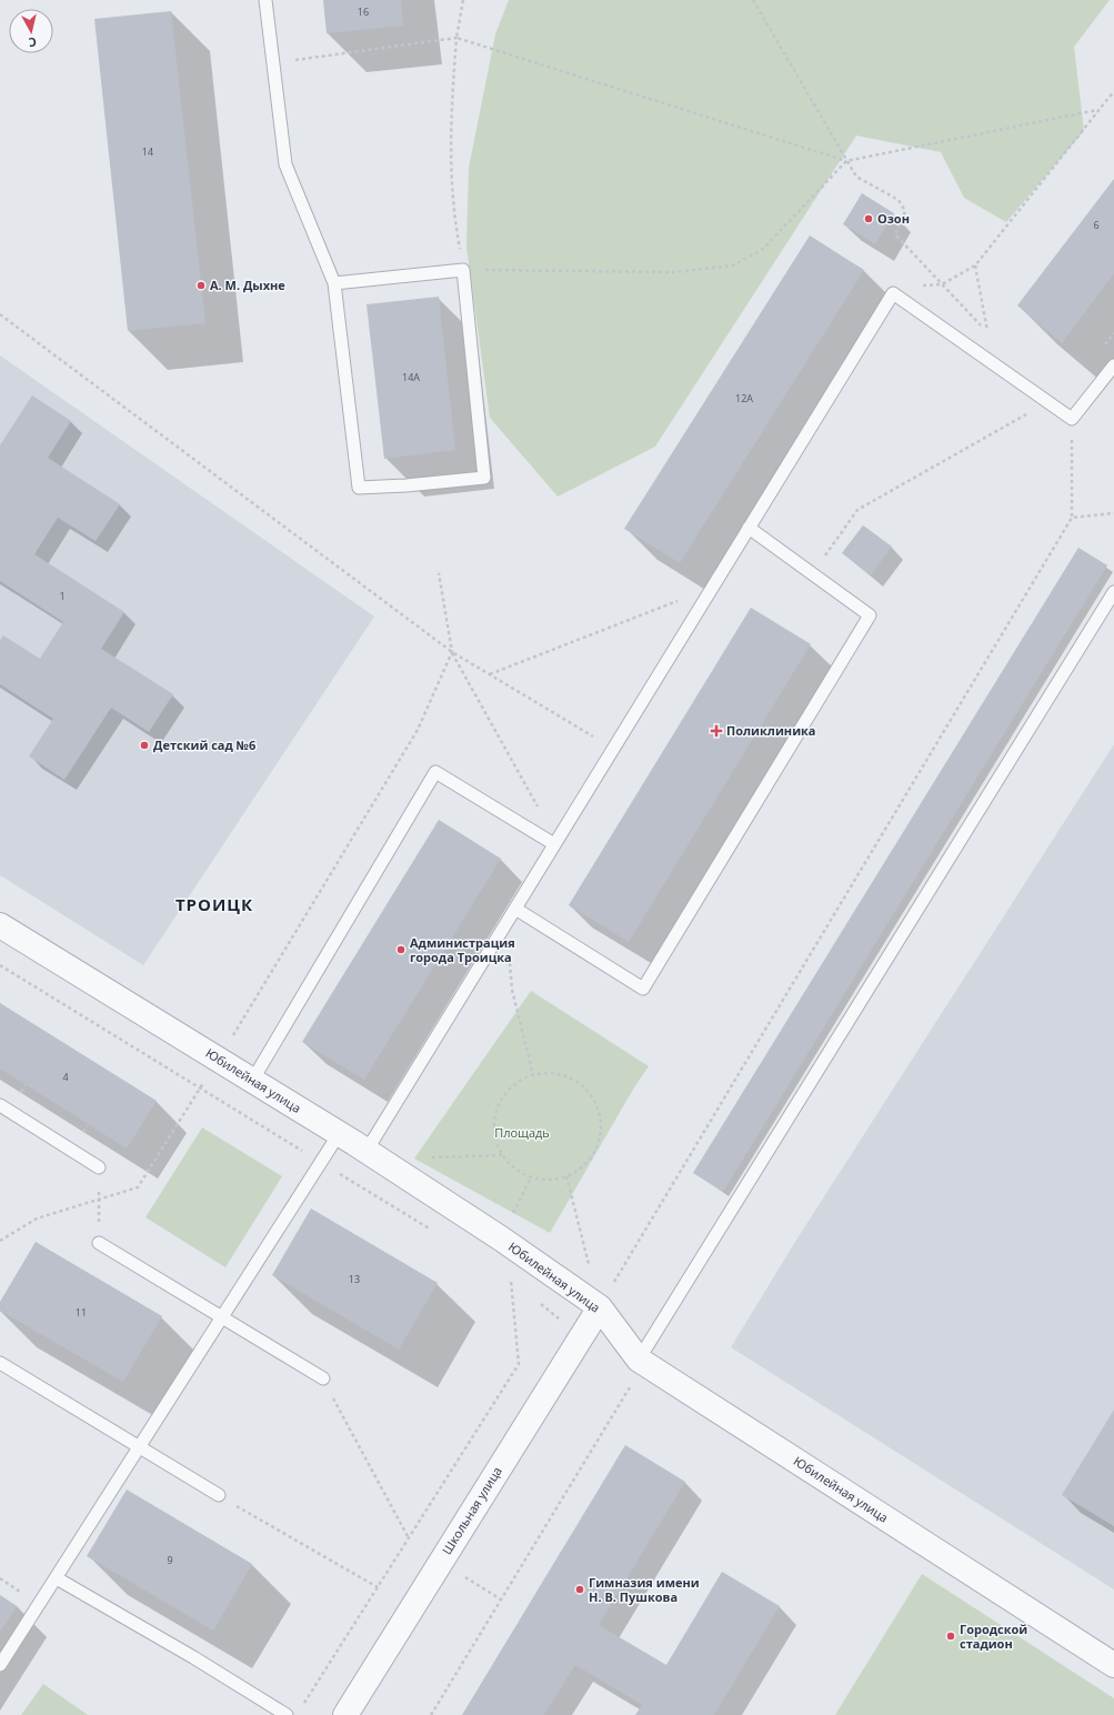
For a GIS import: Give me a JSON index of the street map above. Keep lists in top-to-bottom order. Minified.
{"streets":{"street":["Юбилейная улица","Школьная улица"]},"crossings":[["Юбилейная улица","Школьная улица"]],"districts":["ТРОИЦК"],"parks":["Площадь"],"places":{"other":["Озон","А. М. Дыхне","Детский сад №6","Администрация города Троицка","Гимназия имени Н. В. Пушкова","Городской стадион"],"health":["Поликлиника"]},"house_numbers":["16","14","6","14А","12А","1","4","13","11","9"],"north":"bottom"}
